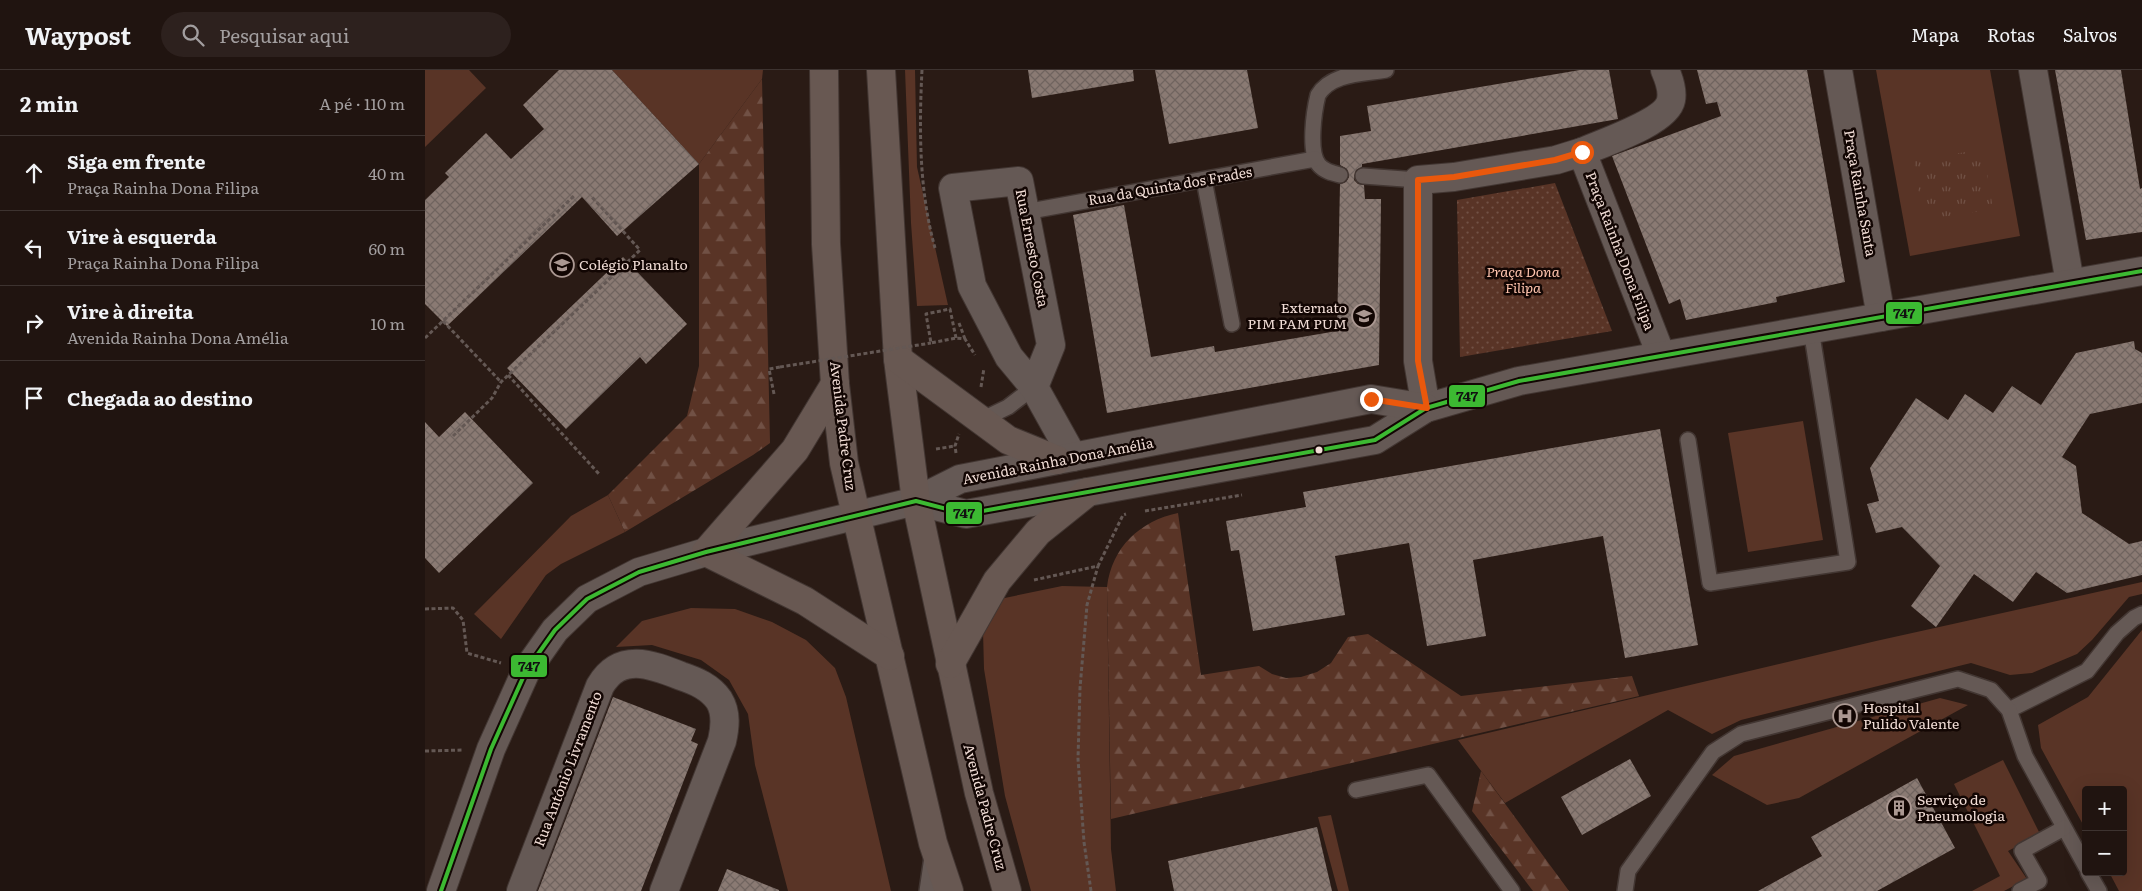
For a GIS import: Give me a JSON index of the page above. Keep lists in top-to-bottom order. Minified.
{"streets":{"highway":["Avenida Padre Cruz"],"street":["Praça Rainha Santa","Rua Ernesto Costa","Praça Rainha Dona Filipa","Avenida Rainha Dona Amélia","Rua António Livramento"],"lane":["Rua da Quinta dos Frades"]},"crossings":[["Rua da Quinta dos Frades","Rua Ernesto Costa"],["Praça Rainha Santa","Avenida Rainha Dona Amélia"],["Rua Ernesto Costa","Avenida Rainha Dona Amélia"],["Praça Rainha Dona Filipa","Avenida Rainha Dona Amélia"],["Avenida Padre Cruz","Avenida Rainha Dona Amélia"]],"parks":["Praça Dona Filipa"],"places":{"school or university":["Colégio Planalto","Externato PIM PAM PUM"],"hospital":["Hospital Pulido Valente"],"building":["Serviço de Pneumologia"]},"lines":["transit line 747"],"page":{"header":"Waypost","search":"Pesquisar aqui","nav":["Mapa","Rotas","Salvos"],"heading":["2 min","A pé · 110 m"],"list":[["Siga em frente","Praça Rainha Dona Filipa","40 m"],["Vire à esquerda","Praça Rainha Dona Filipa","60 m"],["Vire à direita","Avenida Rainha Dona Amélia","10 m"],"Chegada ao destino"],"map_buttons":["+","−"]}}
